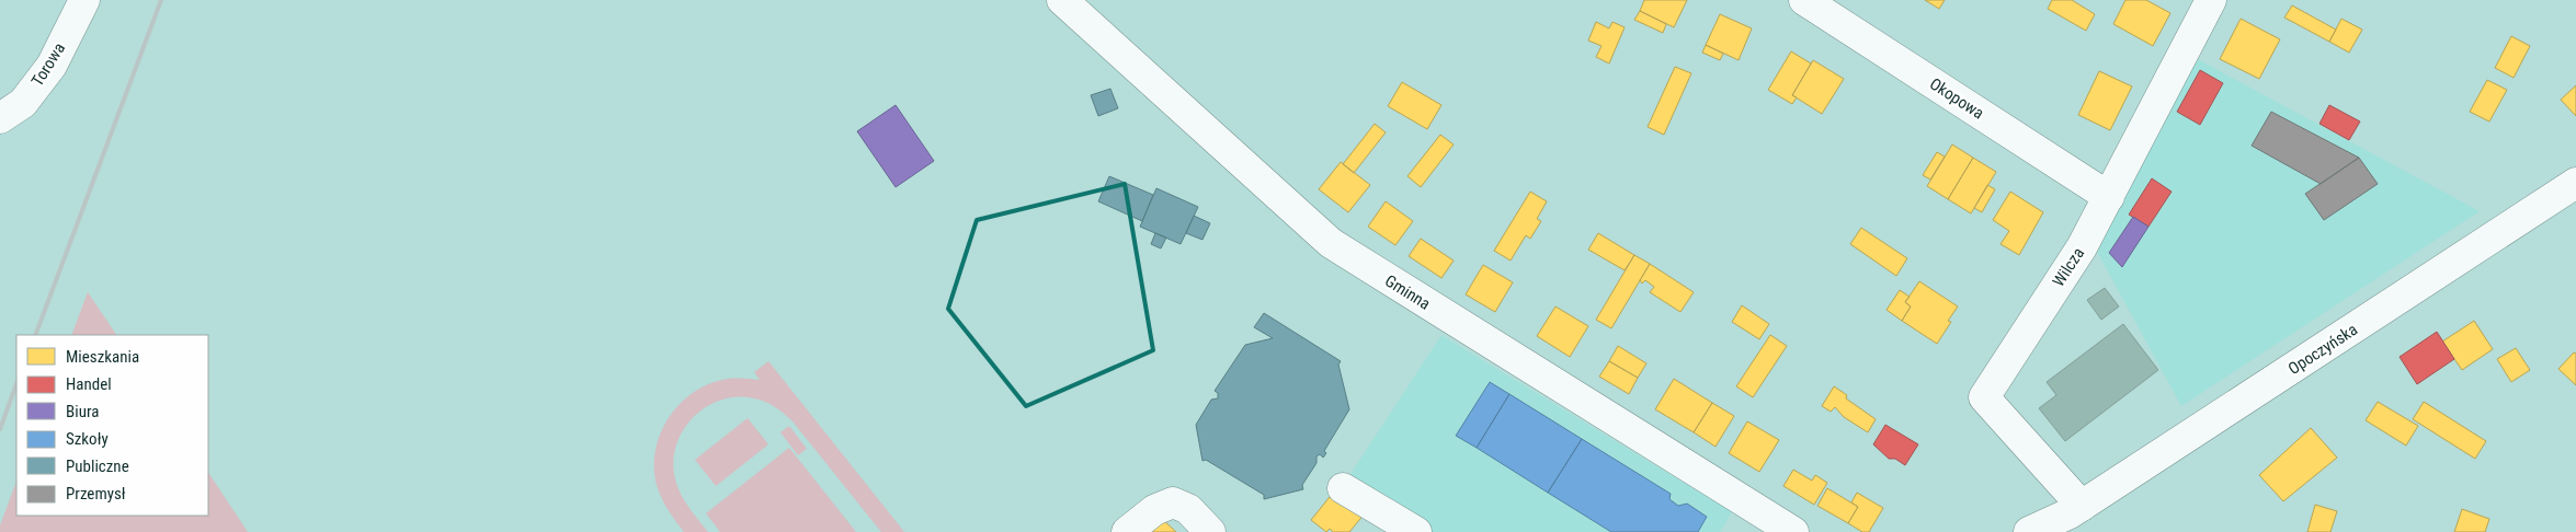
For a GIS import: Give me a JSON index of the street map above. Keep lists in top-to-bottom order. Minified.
{"streets":{"street":["Torowa","Okopowa","Wilcza","Gminna","Opoczyńska"]},"crossings":[["Okopowa","Wilcza"],["Wilcza","Opoczyńska"]],"legend":["Mieszkania","Handel","Biura","Szkoły","Publiczne","Przemysł"]}
